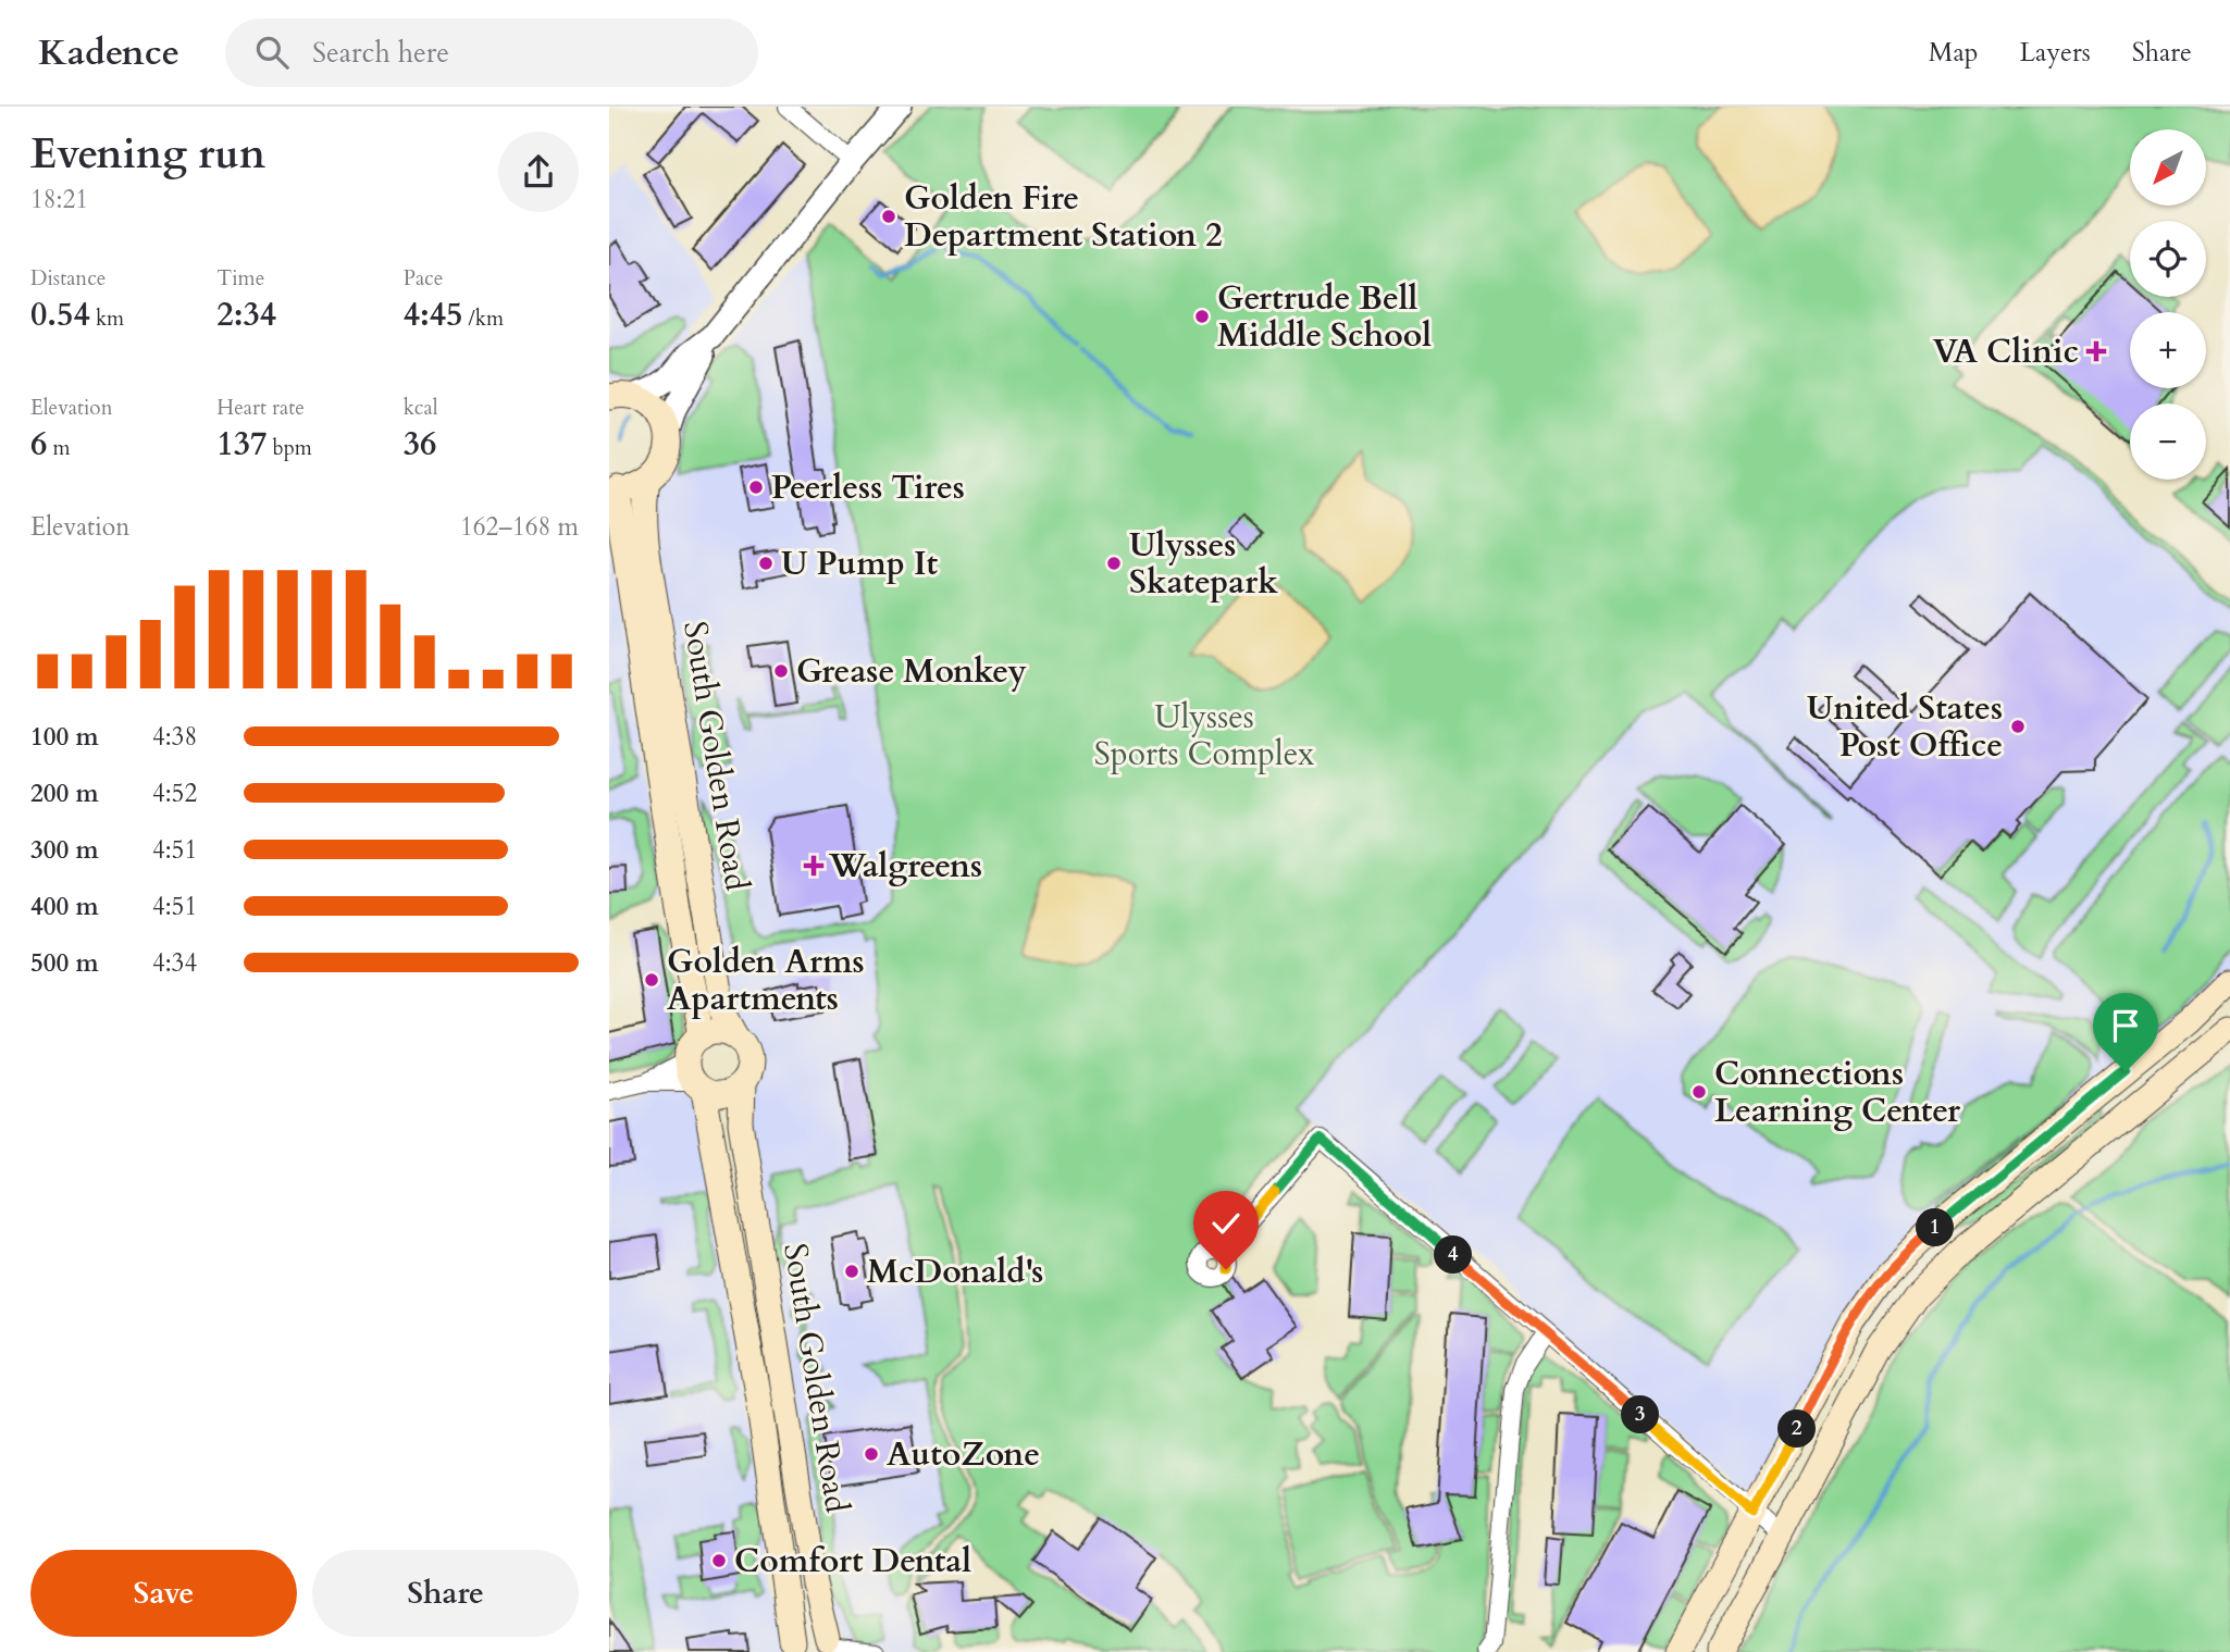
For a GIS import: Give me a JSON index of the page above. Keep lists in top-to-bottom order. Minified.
{"streets":{"main road":["South Golden Road"]},"parks":["Ulysses Sports Complex"],"places":{"other":["Golden Fire Department Station 2","Gertrude Bell Middle School","Peerless Tires","U Pump It","Ulysses Skatepark","Grease Monkey","United States Post Office","Golden Arms Apartments","Connections Learning Center","McDonald's","AutoZone","Comfort Dental"],"health":["VA Clinic","Walgreens"]},"north":"bottom left","page":{"header":"Kadence","search":"Search here","nav":["Map","Layers","Share"],"heading":["Evening run","18:21"],"map_buttons":["+","−"],"stats":[["Distance","0.54 km"],["Time","2:34"],["Pace","4:45 /km"],["Elevation","6 m"],["Heart rate","137 bpm"],["kcal","36"]],"chart":["Elevation","162–168 m"],"list":[{"name":"100 m","note":"4:38"},{"name":"200 m","note":"4:52"},{"name":"300 m","note":"4:51"},{"name":"400 m","note":"4:51"},{"name":"500 m","note":"4:34"}],"pins":["1","4","3","2"],"buttons":["Save","Share"]}}
